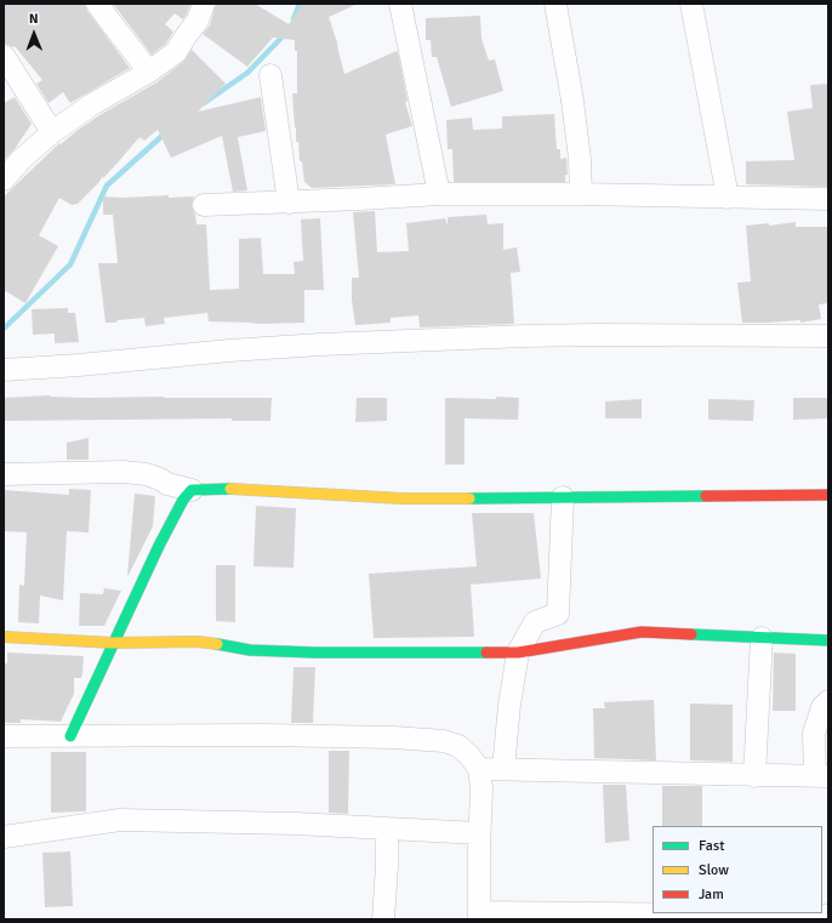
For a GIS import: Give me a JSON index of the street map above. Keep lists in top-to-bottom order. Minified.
{"legend":["Fast","Slow","Jam"],"north":"top"}
